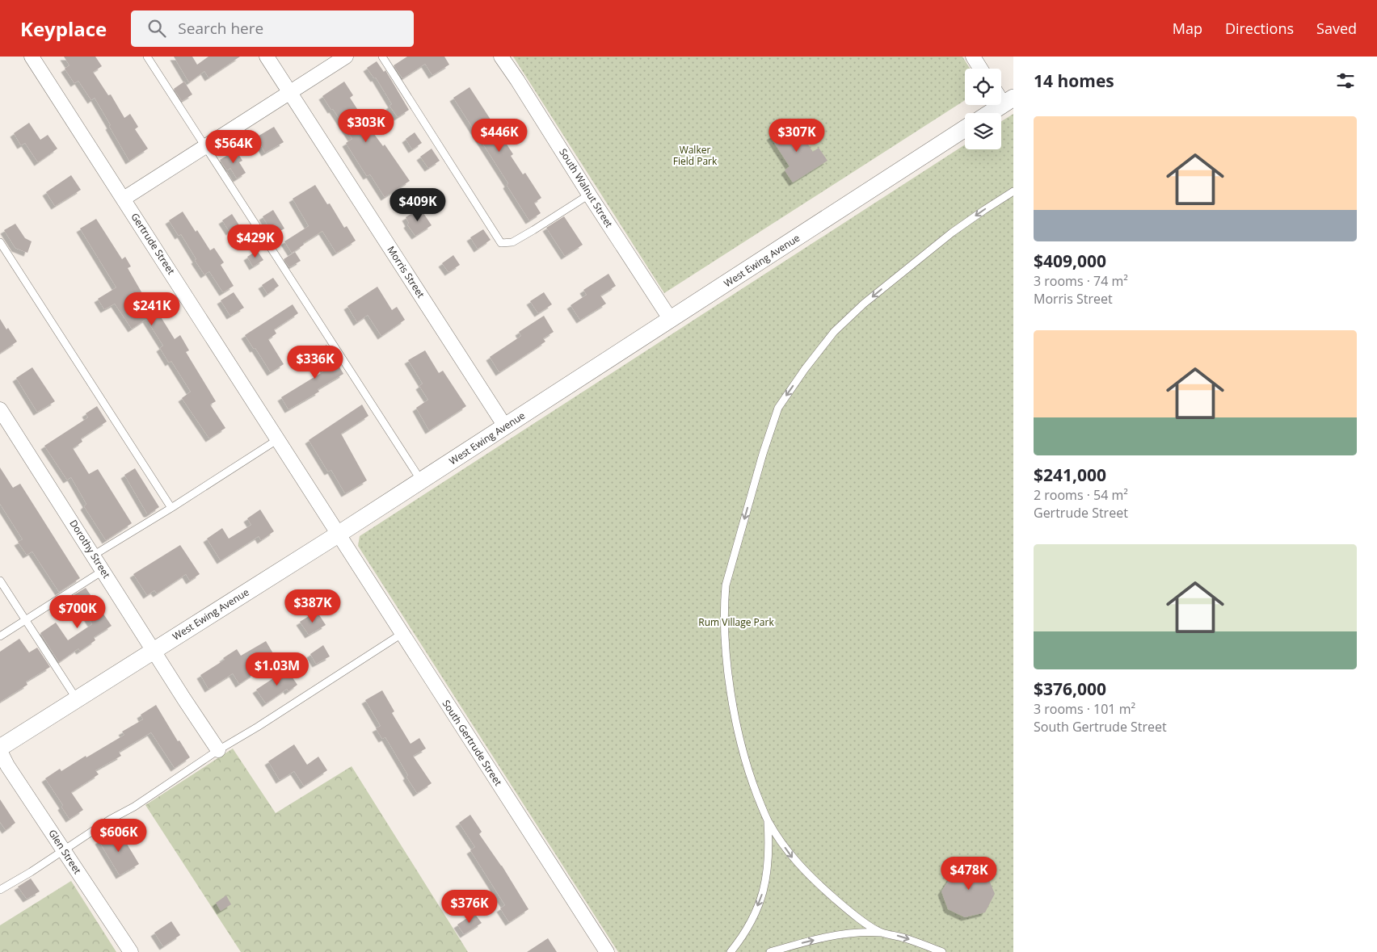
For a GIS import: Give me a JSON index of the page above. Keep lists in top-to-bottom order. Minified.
{"streets":{"street":["South Walnut Street","Gertrude Street","West Ewing Avenue","Morris Street","Dorothy Street","South Gertrude Street","Glen Street"]},"crossings":[["South Walnut Street","West Ewing Avenue"],["Gertrude Street","West Ewing Avenue"],["Gertrude Street","South Gertrude Street"],["West Ewing Avenue","Morris Street"],["West Ewing Avenue","Dorothy Street"],["West Ewing Avenue","South Gertrude Street"],["West Ewing Avenue","Glen Street"]],"parks":["Walker Field Park","Rum Village Park"],"page":{"header":"Keyplace","search":"Search here","nav":["Map","Directions","Saved"],"heading":"14 homes","list":[{"name":"$409,000","note":"3 rooms · 74 m² · Morris Street"},{"name":"$241,000","note":"2 rooms · 54 m² · Gertrude Street"},{"name":"$376,000","note":"3 rooms · 101 m² · South Gertrude Street"}],"price":["$303K","$446K","$307K","$564K","$409K","$429K","$241K","$336K","$387K","$700K","$1.03M","$606K","$478K","$376K"]}}
